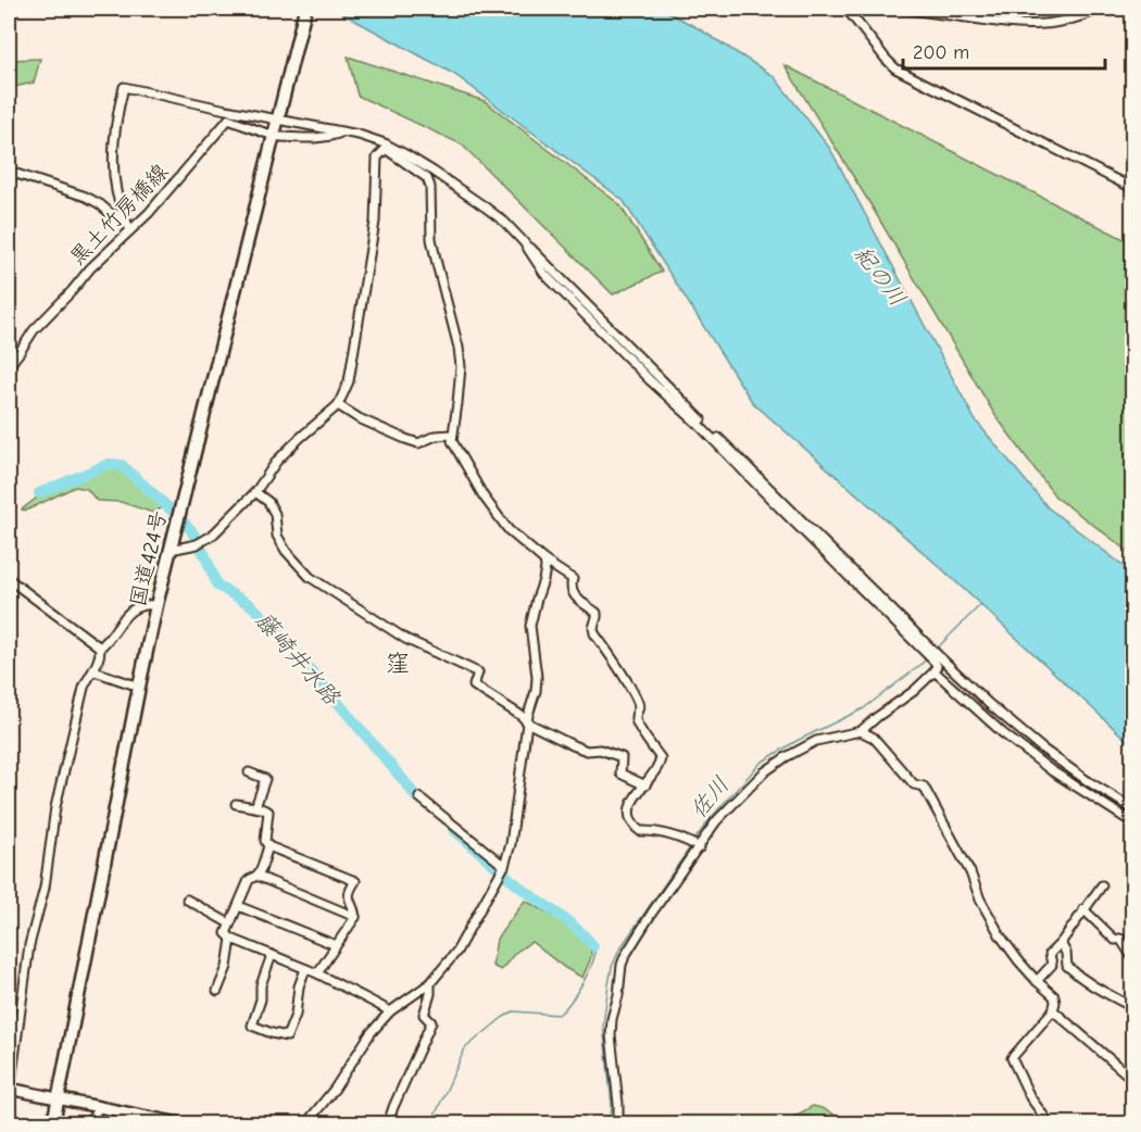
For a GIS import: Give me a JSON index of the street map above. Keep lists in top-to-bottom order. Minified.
{"streets":{"highway":["国道424号"],"street":["黒土竹房橋線"]},"districts":["窪"],"water":["紀の川","藤崎井水路","佐川"],"scale_bar":"200 m"}
